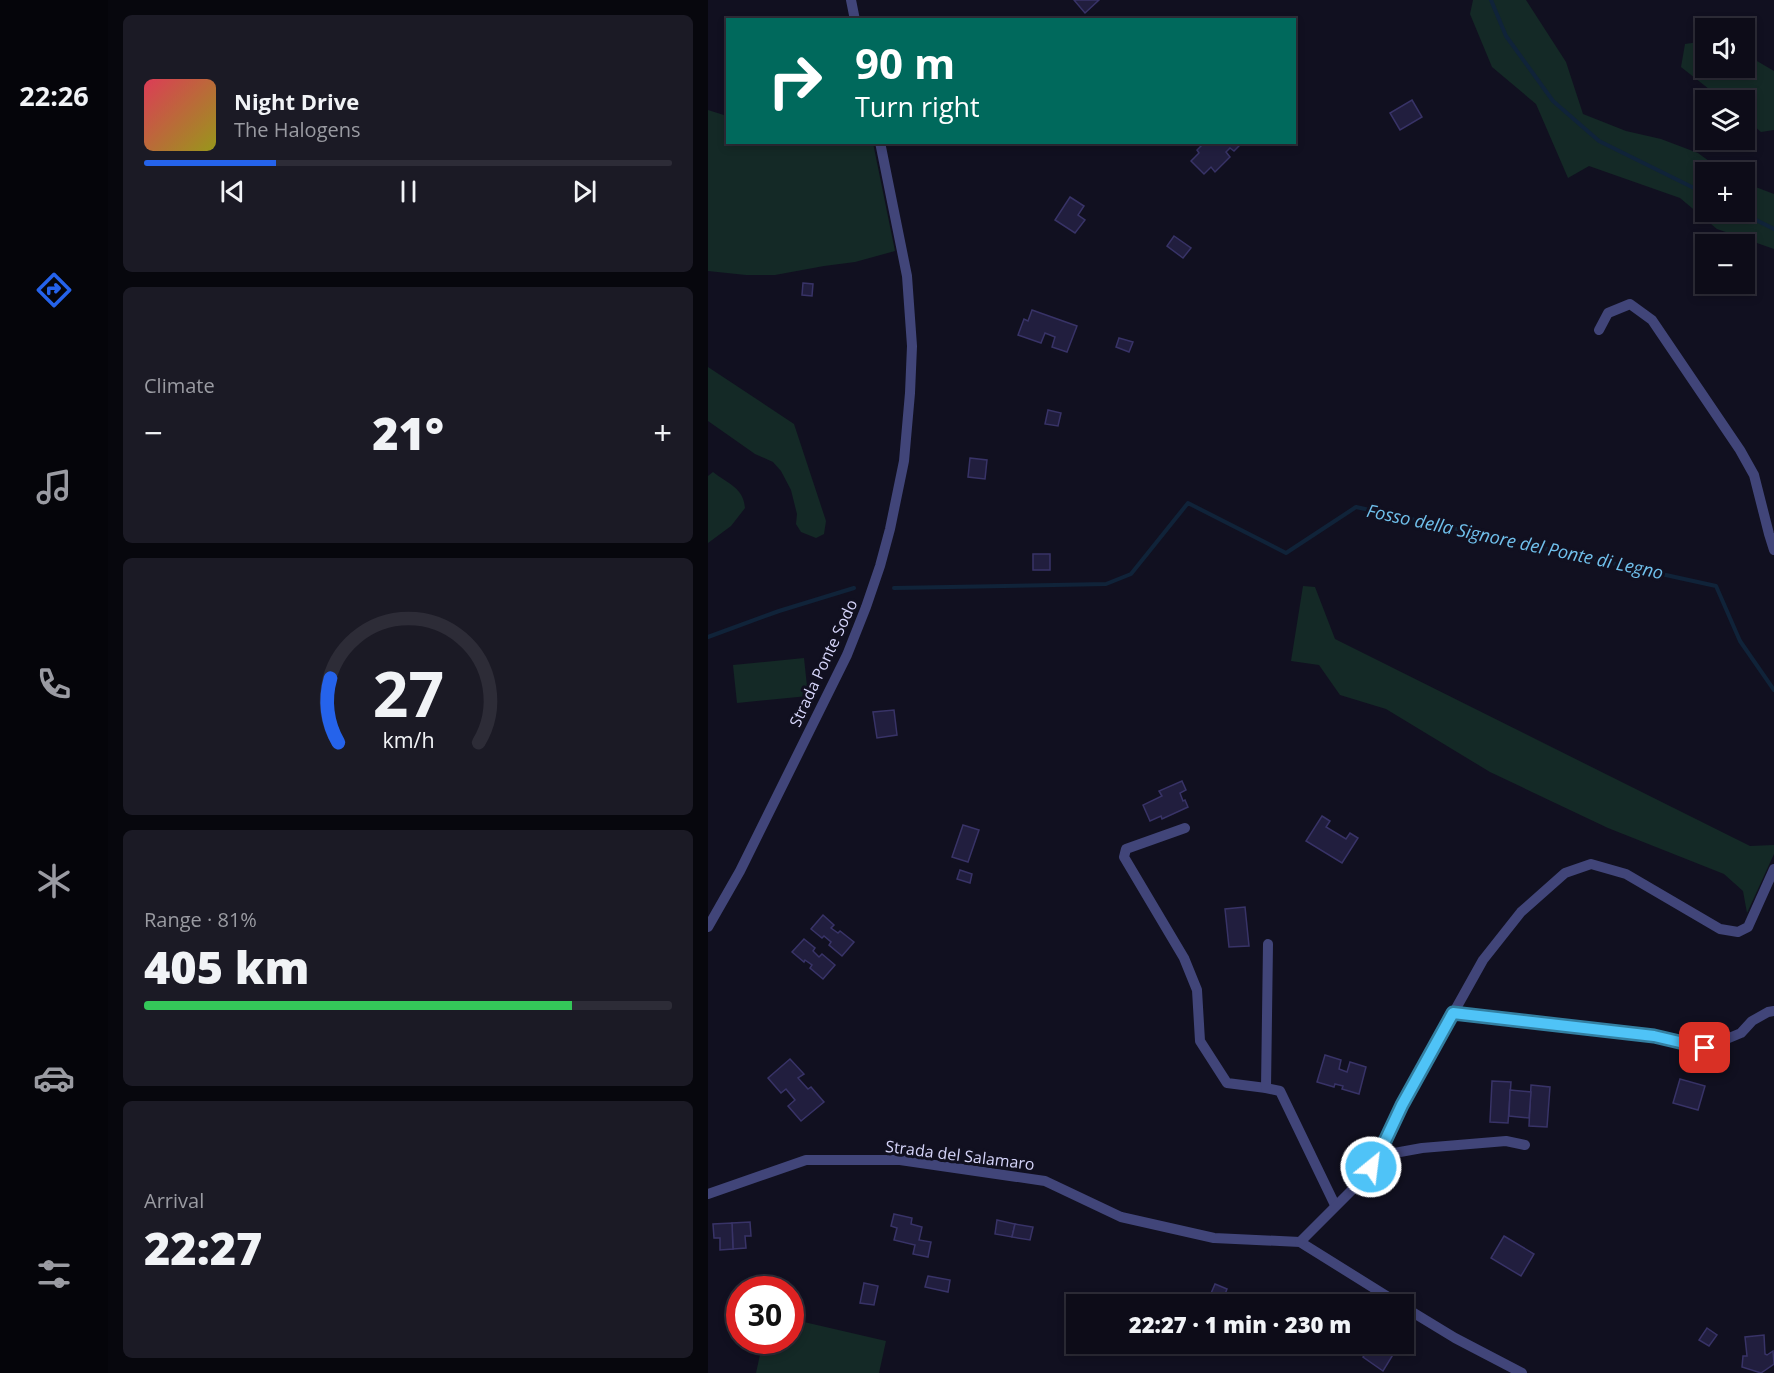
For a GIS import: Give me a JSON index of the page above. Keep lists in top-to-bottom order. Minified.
{"streets":{"street":["Strada Ponte Sodo","Strada del Salamaro"]},"water":["Fosso della Signore del Ponte di Legno"],"page":{"tabs":"22:26","map_buttons":["+","−"],"turn":["90 m","Turn right"],"song":["Night Drive","The Halogens"],"tile":["Climate",["Range · 81%","405 km"],["Arrival","22:27"]],"heat":["−","21°","+"],"limit":"30","trip":"22:27 · 1 min · 230 m","gauge":["27","km/h"]}}
